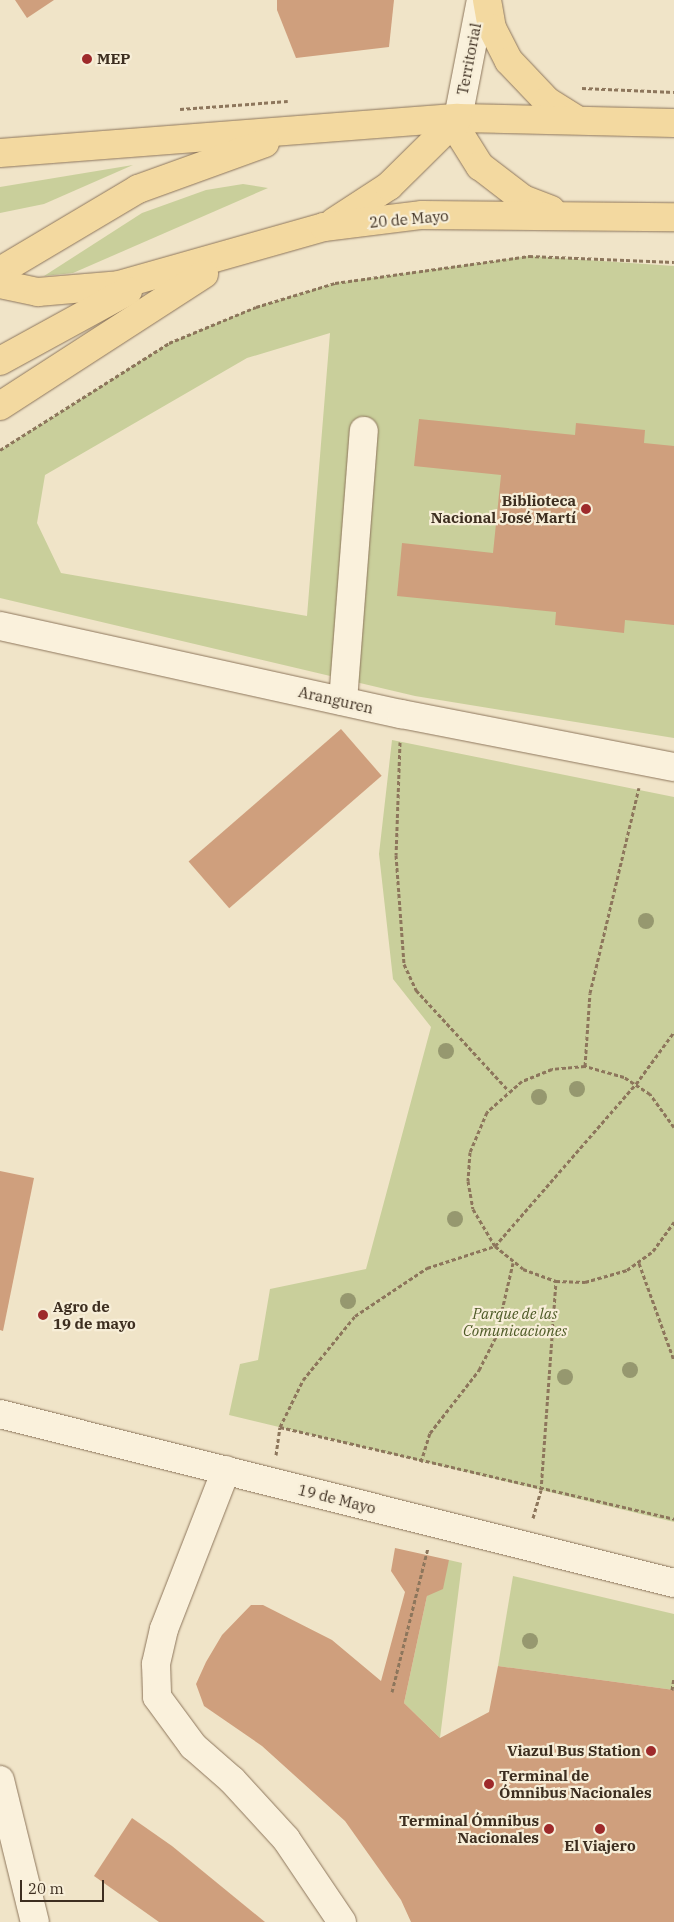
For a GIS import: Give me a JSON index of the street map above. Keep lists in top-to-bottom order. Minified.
{"streets":{"main road":["20 de Mayo"],"street":["Territorial","Aranguren","19 de Mayo"]},"parks":["Parque de las Comunicaciones"],"places":["MEP","Biblioteca Nacional José Martí","Agro de 19 de mayo","Viazul Bus Station","Terminal de Ómnibus Nacionales","Terminal Ómnibus Nacionales","El Viajero"],"scale_bar":"20 m"}
